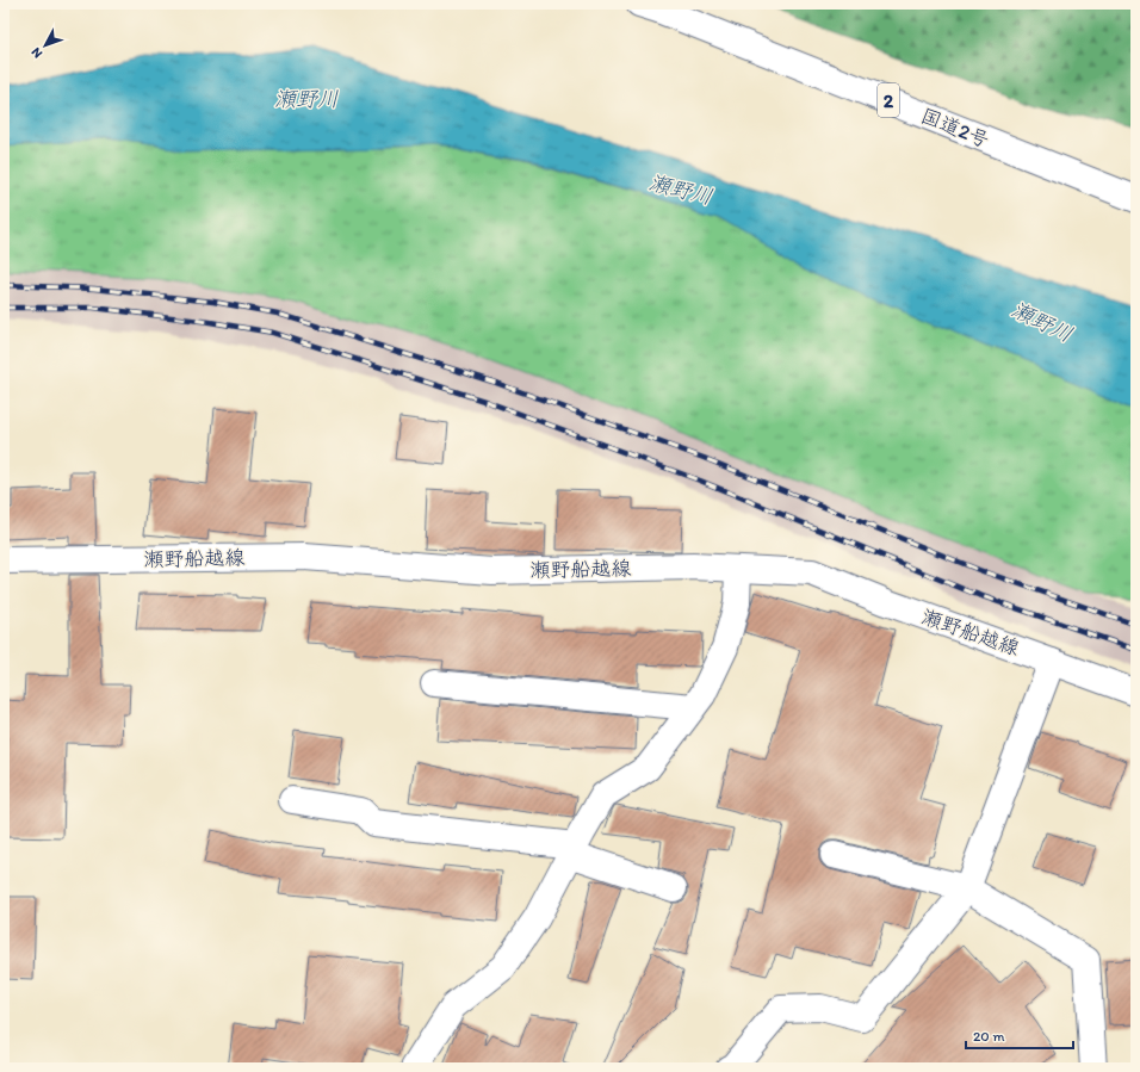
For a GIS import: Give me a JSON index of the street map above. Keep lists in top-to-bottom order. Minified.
{"streets":{"main road":["2","国道2号","瀬野船越線"]},"water":["瀬野川"],"scale_bar":"20 m","north":"bottom left"}
